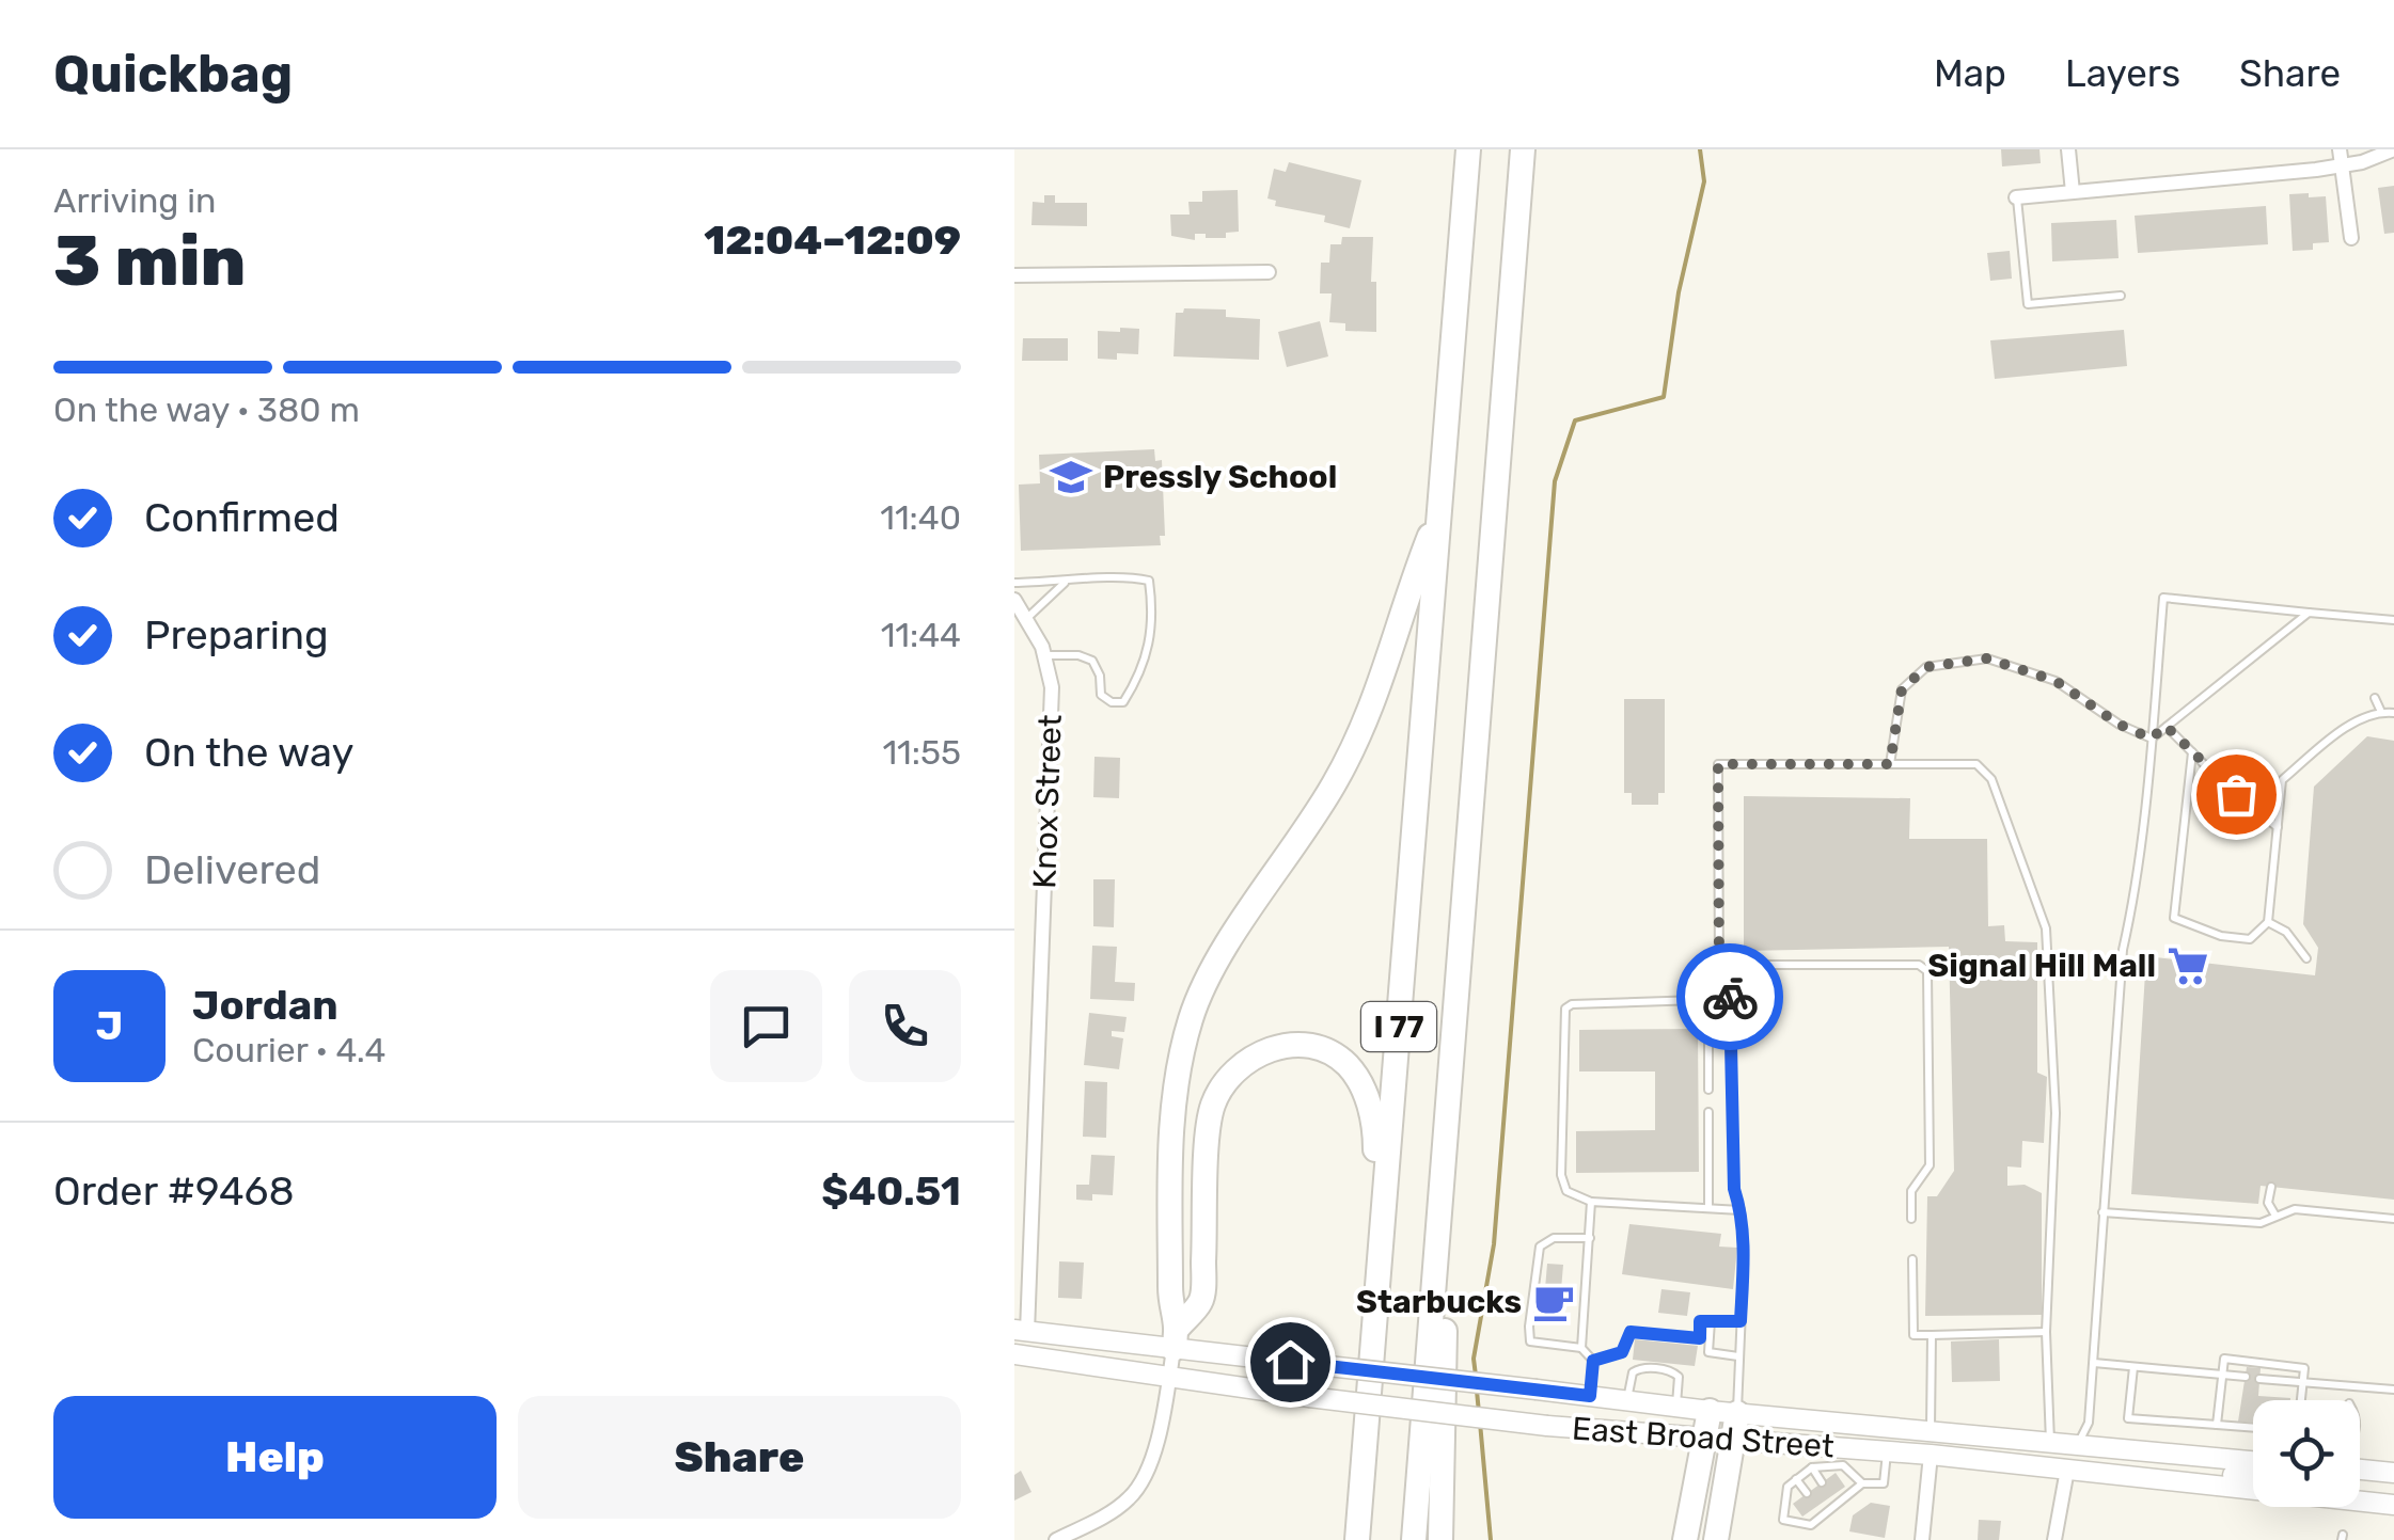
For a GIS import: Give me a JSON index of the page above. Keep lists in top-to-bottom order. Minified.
{"streets":{"highway":["I 77"],"main road":["East Broad Street"],"street":["Knox Street"]},"crossings":[["Knox Street","East Broad Street"]],"places":{"school or university":["Pressly School"],"supermarket":["Signal Hill Mall"],"cafe":["Starbucks"]},"page":{"header":"Quickbag","nav":["Map","Layers","Share"],"heading":["3 min","Arriving in","12:04–12:09"],"panel":["Jordan","Courier · 4.4","Order #9468","$40.51"],"bar":"On the way · 380 m","list":[["Confirmed","11:40"],["Preparing","11:44"],["On the way","11:55"],"Delivered"],"round":"J","buttons":["Help","Share"]}}
